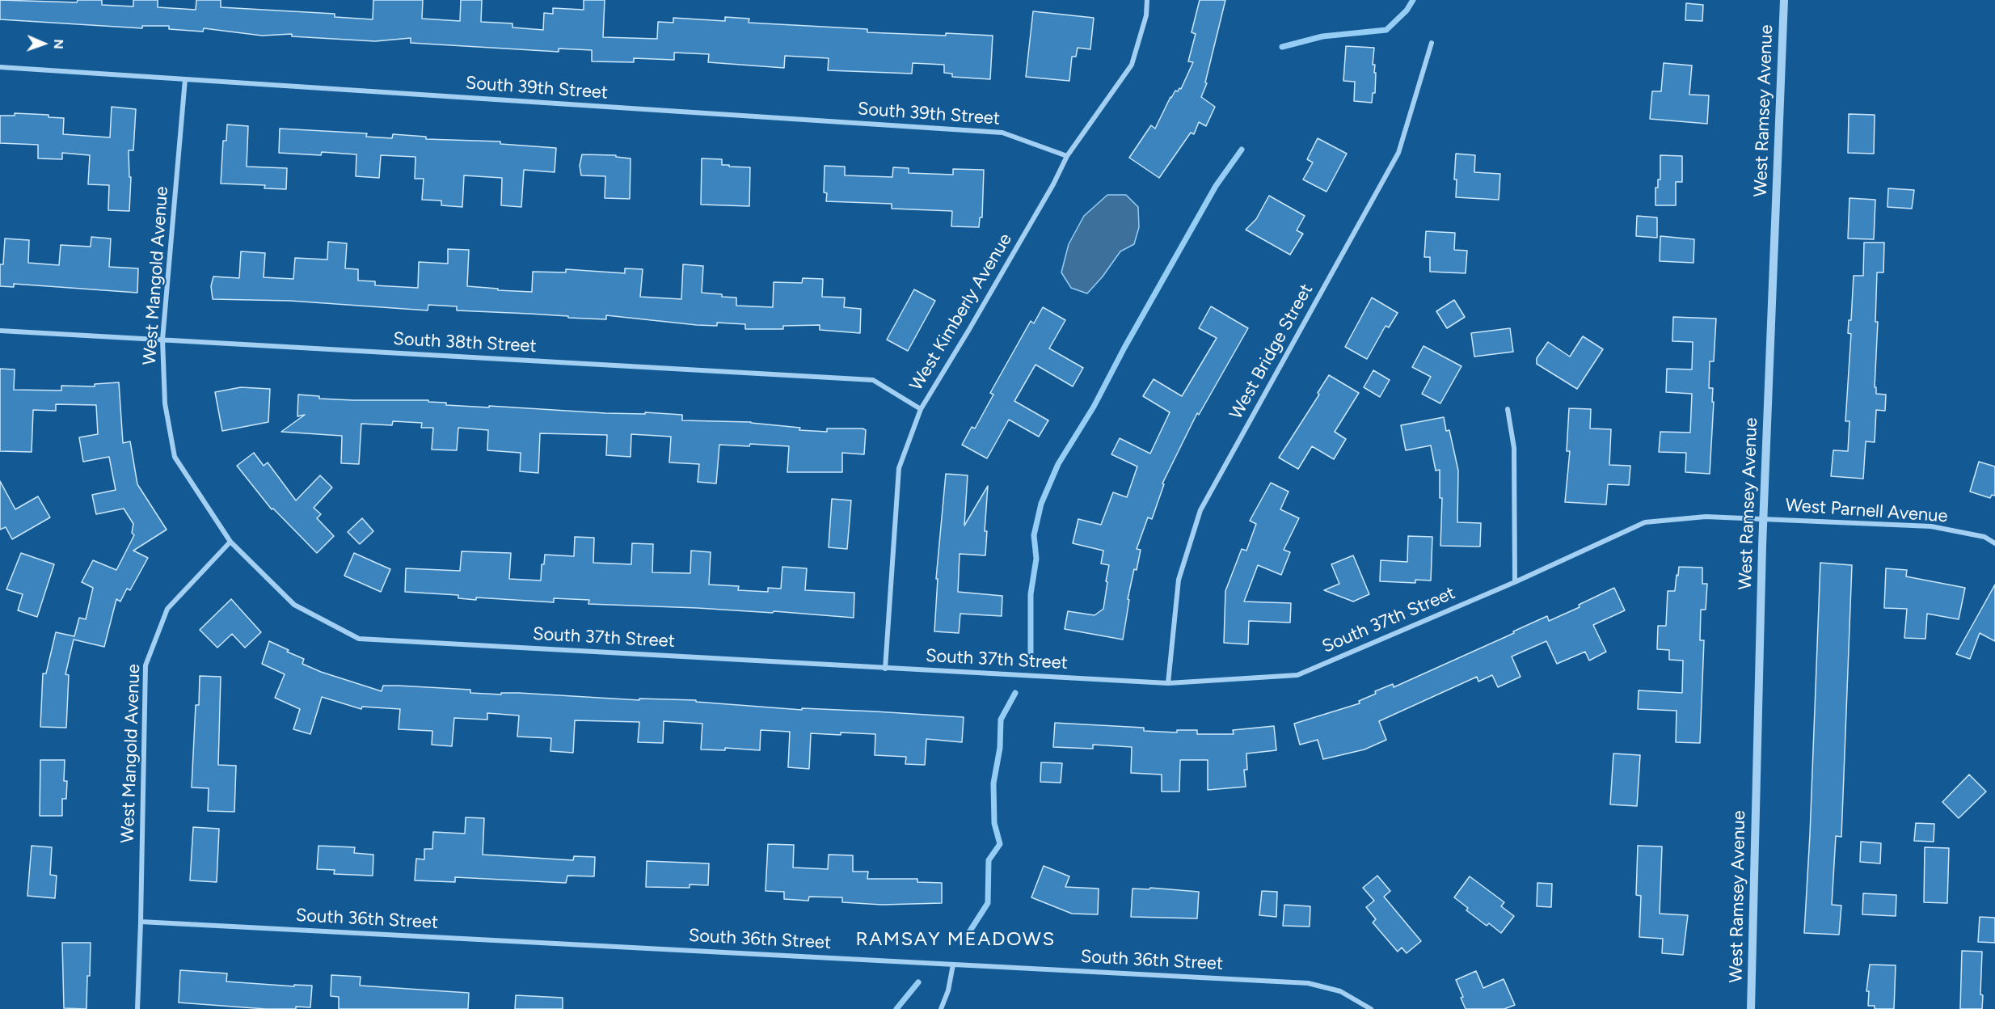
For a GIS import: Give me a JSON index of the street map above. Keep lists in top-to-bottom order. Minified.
{"streets":{"street":["South 39th Street","West Ramsey Avenue","West Mangold Avenue","West Kimberly Avenue","South 38th Street","West Bridge Street","West Parnell Avenue","South 37th Street","South 36th Street"]},"crossings":[["South 39th Street","West Mangold Avenue"],["South 39th Street","West Kimberly Avenue"],["West Ramsey Avenue","West Parnell Avenue"],["West Ramsey Avenue","South 37th Street"],["West Mangold Avenue","South 38th Street"],["West Mangold Avenue","South 37th Street"],["West Mangold Avenue","South 36th Street"],["West Kimberly Avenue","South 38th Street"],["West Kimberly Avenue","South 37th Street"],["West Bridge Street","South 37th Street"],["West Parnell Avenue","South 37th Street"]],"districts":["RAMSAY MEADOWS"],"north":"right"}
